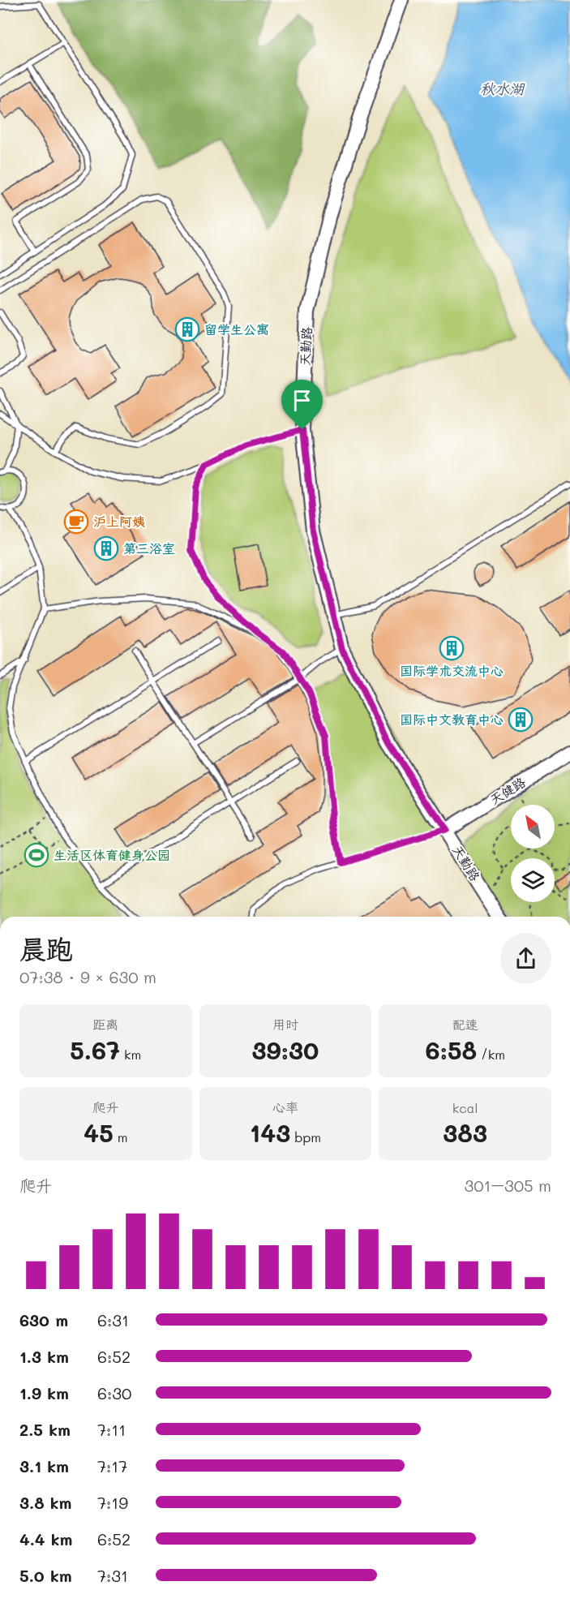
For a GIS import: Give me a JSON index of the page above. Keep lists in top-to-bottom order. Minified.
{"streets":{"street":["天勤路","天健路"]},"crossings":[["天勤路","天健路"]],"water":["秋水湖"],"places":{"building":["留学生公寓","第三浴室","国际学术交流中心","国际中文教育中心"],"cafe":["沪上阿姨"],"sports":["生活区体育健身公园"]},"north":"top left","page":{"heading":["晨跑","07:38 · 9 × 630 m"],"stats":[["距离","5.67 km"],["用时","39:30"],["配速","6:58 /km"],["爬升","45 m"],["心率","143 bpm"],["kcal","383"]],"chart":["爬升","301–305 m"],"list":[{"name":"630 m","note":"6:31"},{"name":"1.3 km","note":"6:52"},{"name":"1.9 km","note":"6:30"},{"name":"2.5 km","note":"7:11"},{"name":"3.1 km","note":"7:17"},{"name":"3.8 km","note":"7:19"},{"name":"4.4 km","note":"6:52"},{"name":"5.0 km","note":"7:31"}]}}
